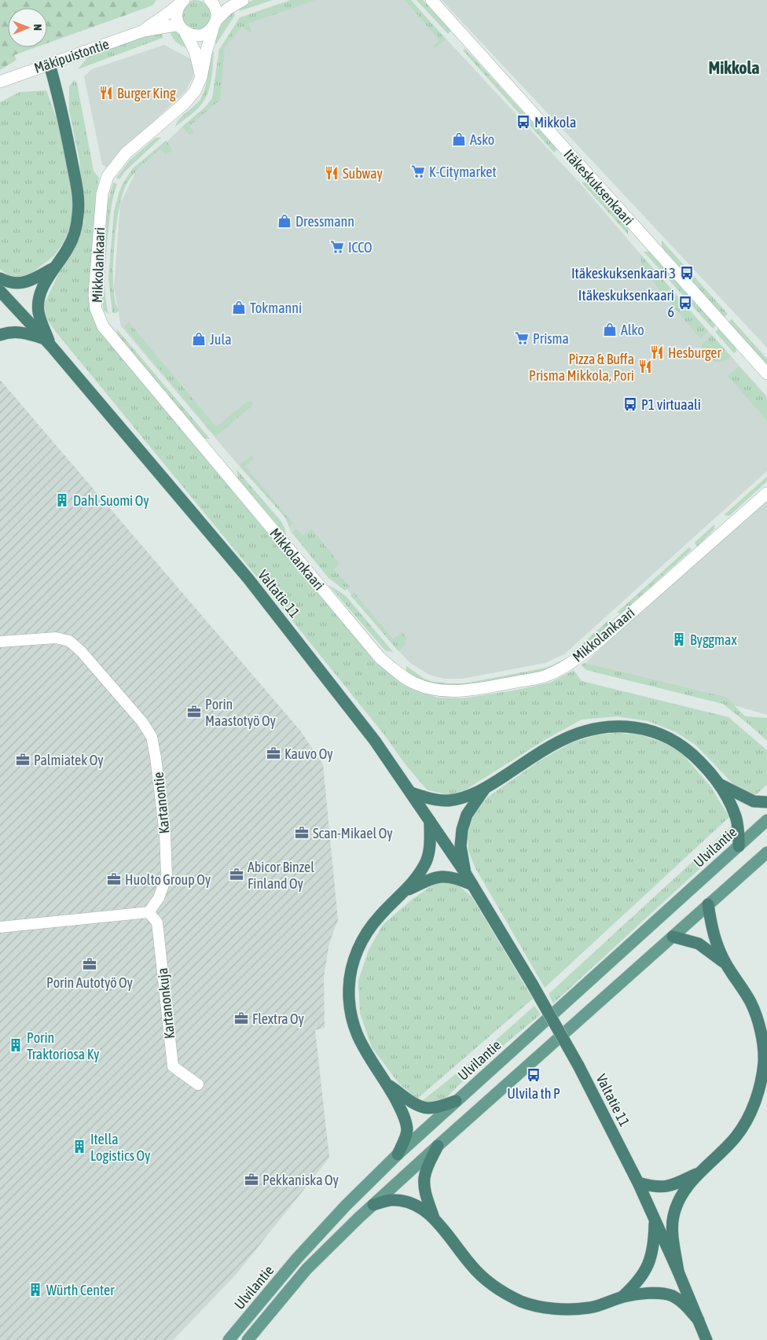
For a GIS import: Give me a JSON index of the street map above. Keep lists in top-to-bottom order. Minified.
{"streets":{"highway":["Valtatie 11"],"main road":["Ulvilantie"],"street":["Mäkipuistontie","Itäkeskuksenkaari","Mikkolankaari","Kartanontie","Kartanonkuja"]},"crossings":[["Mäkipuistontie","Mikkolankaari"],["Kartanontie","Kartanonkuja"]],"districts":["Mikkola"],"places":{"restaurant":["Burger King","Subway","Hesburger","Pizza & Buffa Prisma Mikkola, Pori"],"bus stop":["Mikkola","Itäkeskuksenkaari 3","Itäkeskuksenkaari 6","P1 virtuaali","Ulvila th P"],"shop":["Asko","Dressmann","Tokmanni","Alko","Jula"],"supermarket":["K-Citymarket","ICCO","Prisma"],"building":["Dahl Suomi Oy","Byggmax","Porin Traktoriosa Ky","Itella Logistics Oy","Würth Center"],"office":["Porin Maastotyö Oy","Kauvo Oy","Palmiatek Oy","Scan-Mikael Oy","Abicor Binzel Finland Oy","Huolto Group Oy","Porin Autotyö Oy","Flextra Oy","Pekkaniska Oy"]},"north":"right"}
